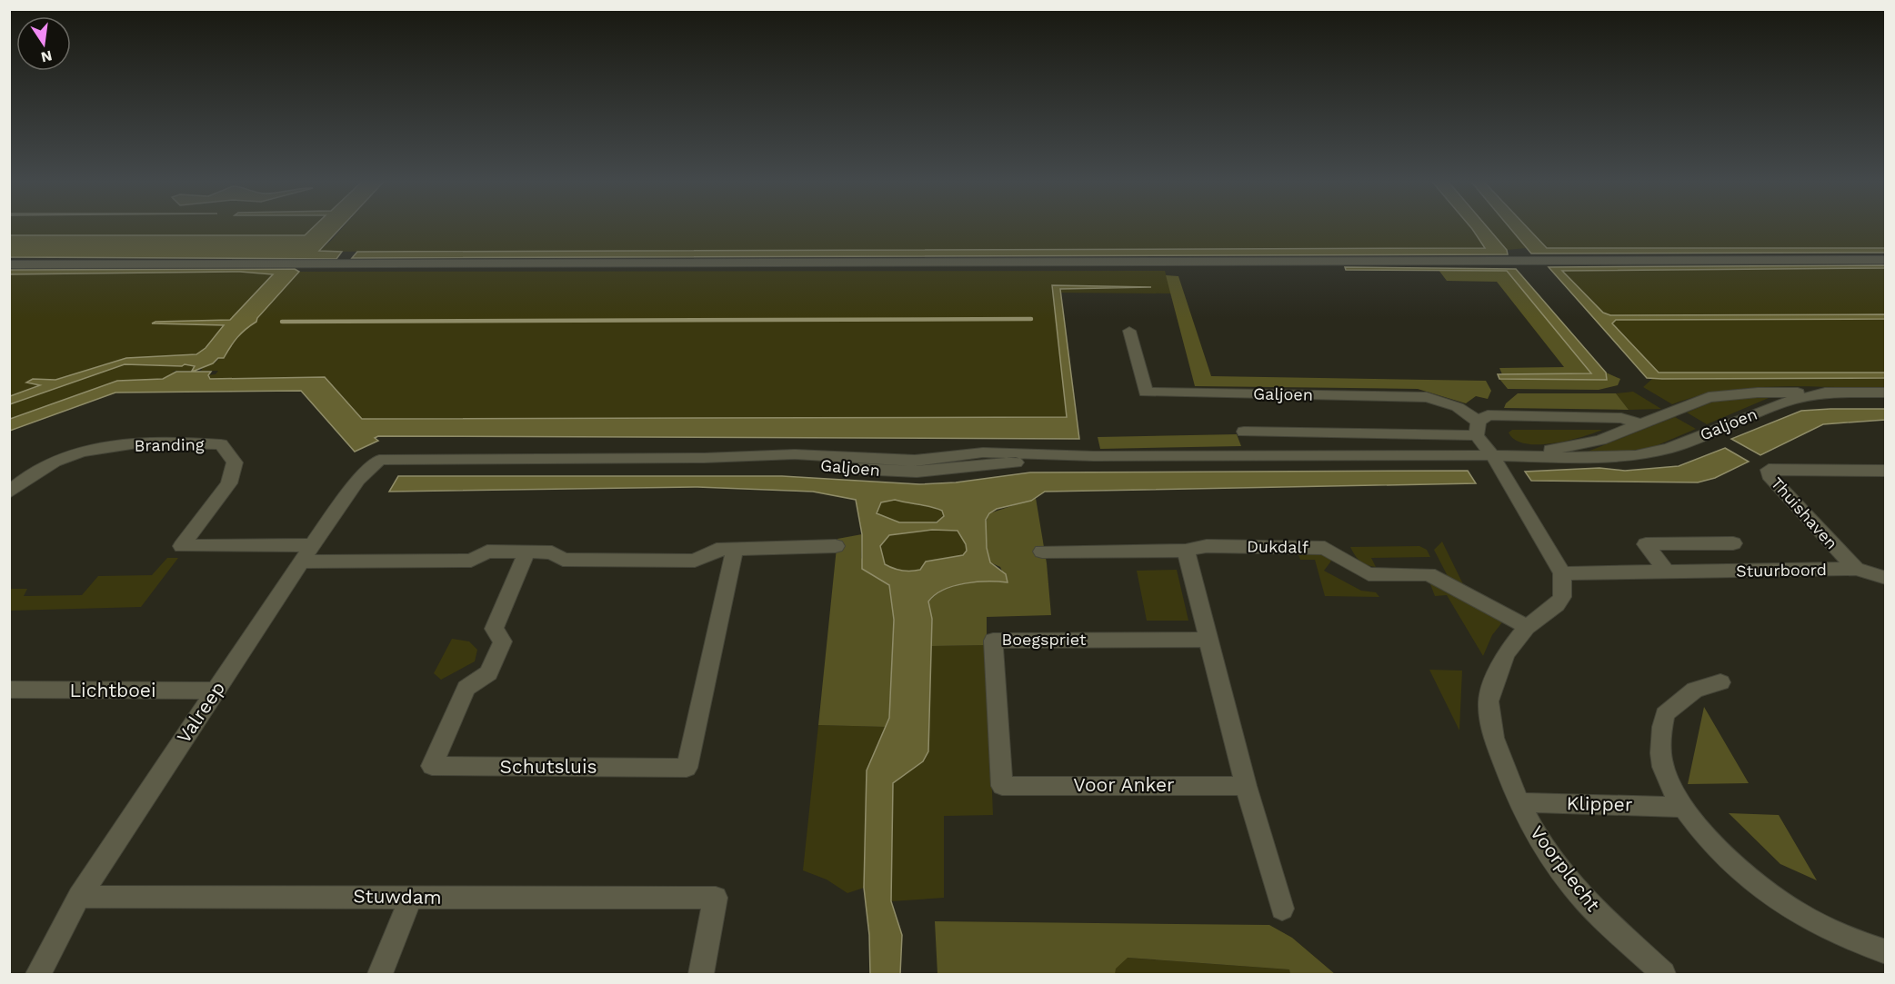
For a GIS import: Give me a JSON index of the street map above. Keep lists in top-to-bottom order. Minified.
{"streets":{"street":["Galjoen","Branding","Thuishaven","Dukdalf","Stuurboord","Boegspriet","Lichtboei","Valreep","Schutsluis","Voor Anker","Klipper","Voorplecht","Stuwdam"]},"crossings":[["Galjoen","Valreep"],["Branding","Valreep"],["Thuishaven","Stuurboord"],["Dukdalf","Voorplecht"],["Boegspriet","Voor Anker"],["Lichtboei","Valreep"],["Valreep","Stuwdam"],["Klipper","Voorplecht"]],"north":"bottom"}
